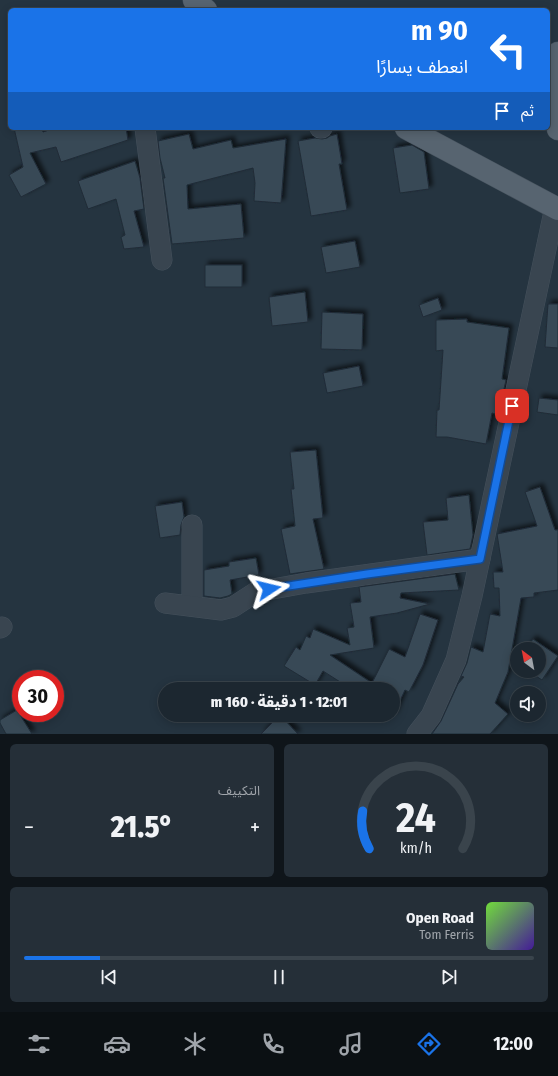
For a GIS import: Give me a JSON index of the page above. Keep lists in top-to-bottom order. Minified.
{"north":"top left","page":{"turn":["90 m","انعطف يسارًا"],"then":"ثم","limit":"30","trip":"12:01 · 1 دقيقة · 160 m","tile":"التكييف","heat":["−","21.5°","+"],"song":["Open Road","Tom Ferris"],"tabs":"12:00","gauge":["24","km/h"]}}
